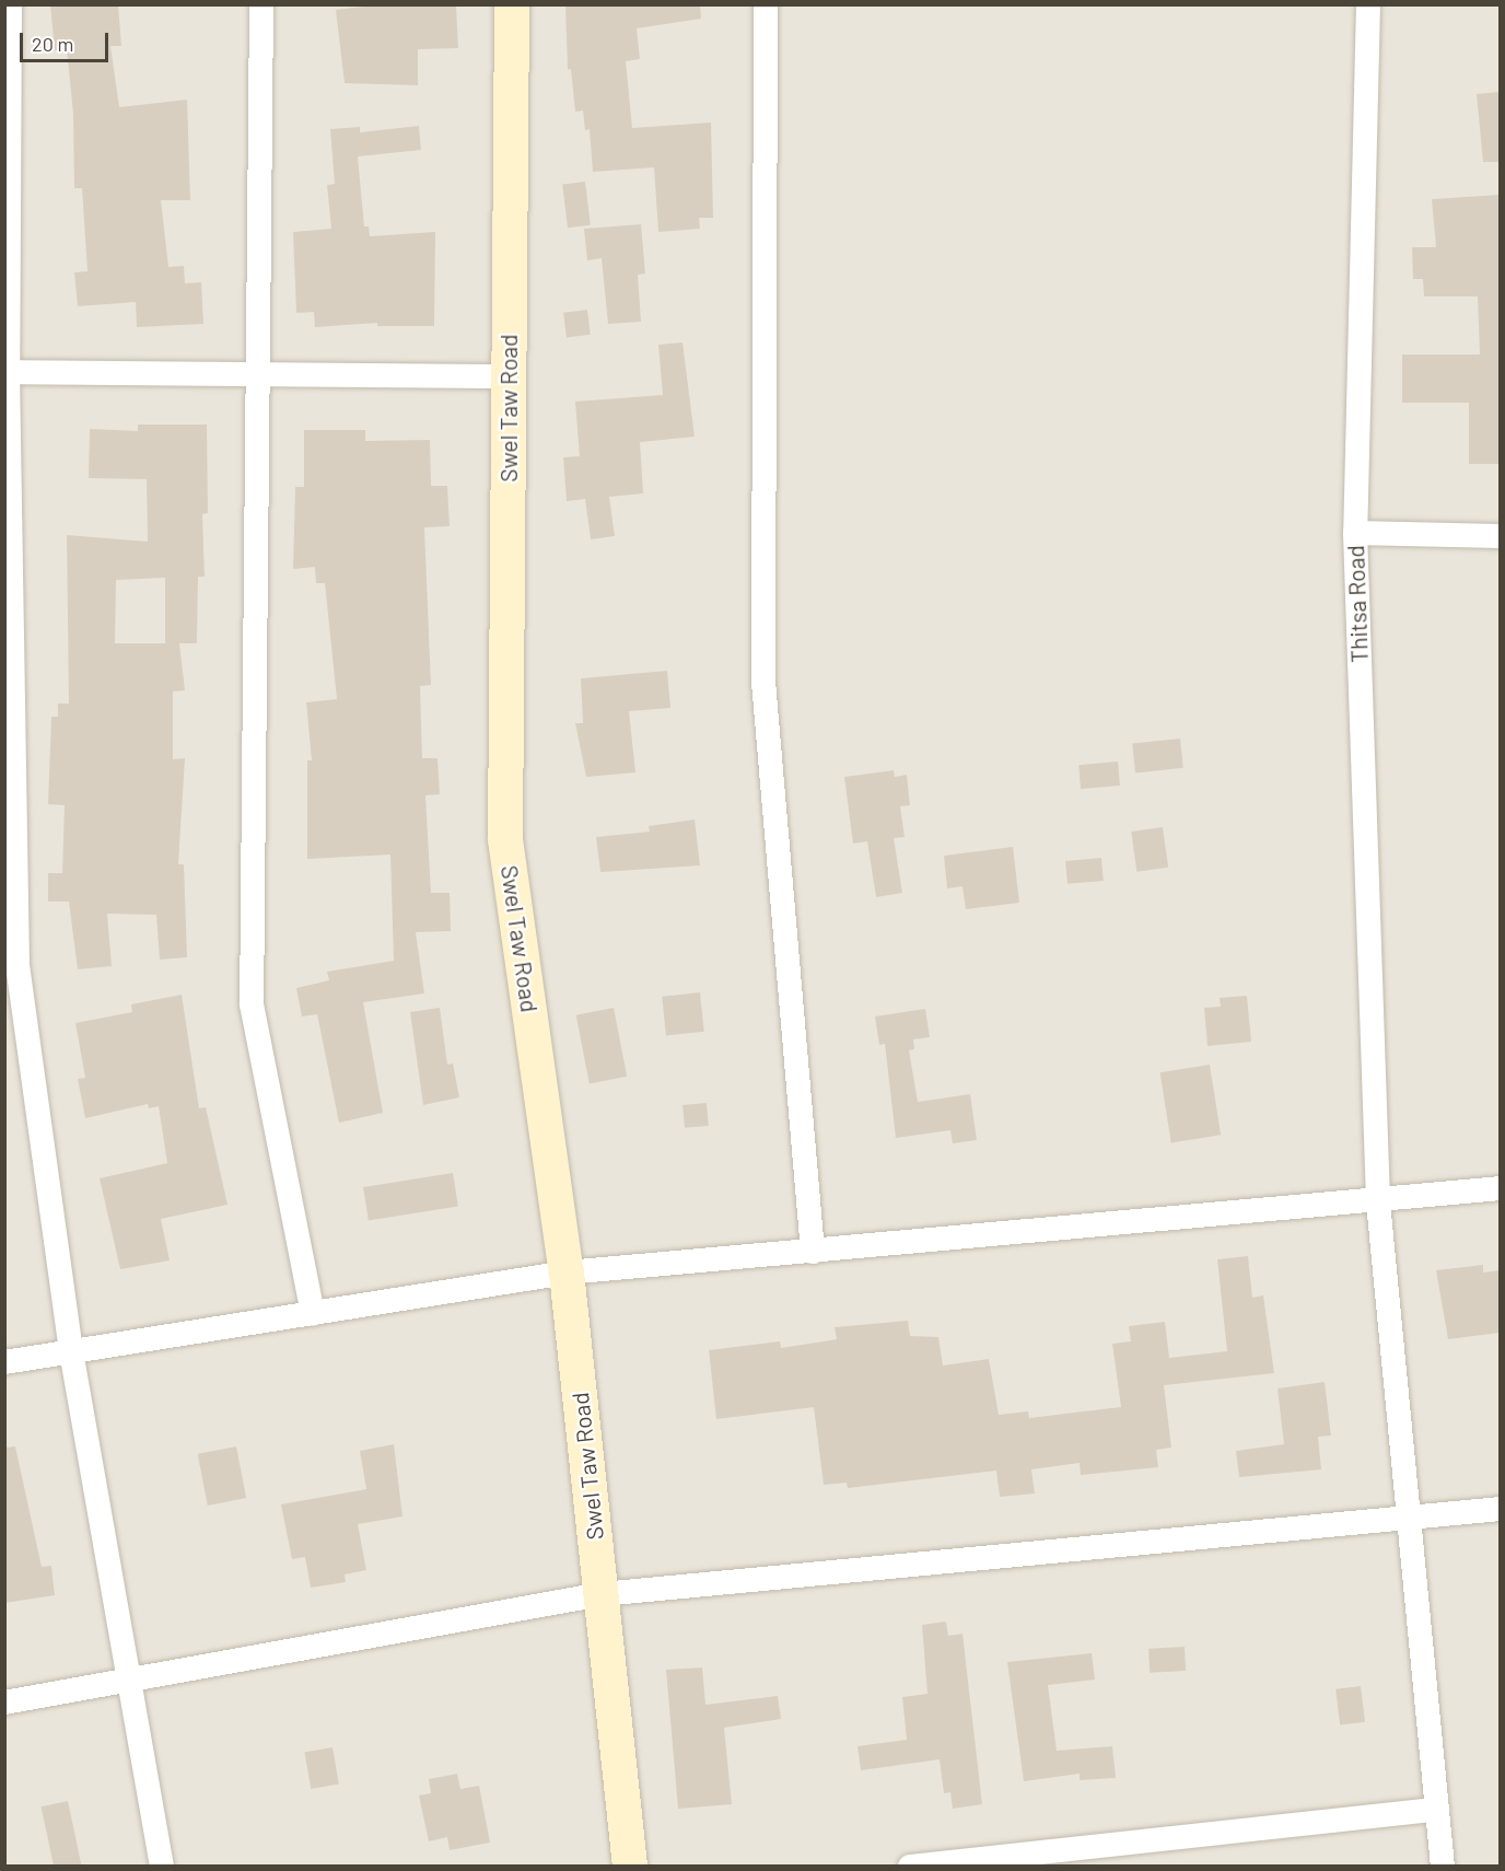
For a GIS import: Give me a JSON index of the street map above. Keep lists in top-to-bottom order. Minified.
{"streets":{"street":["Swel Taw Road","Thitsa Road"]},"scale_bar":"20 m"}
